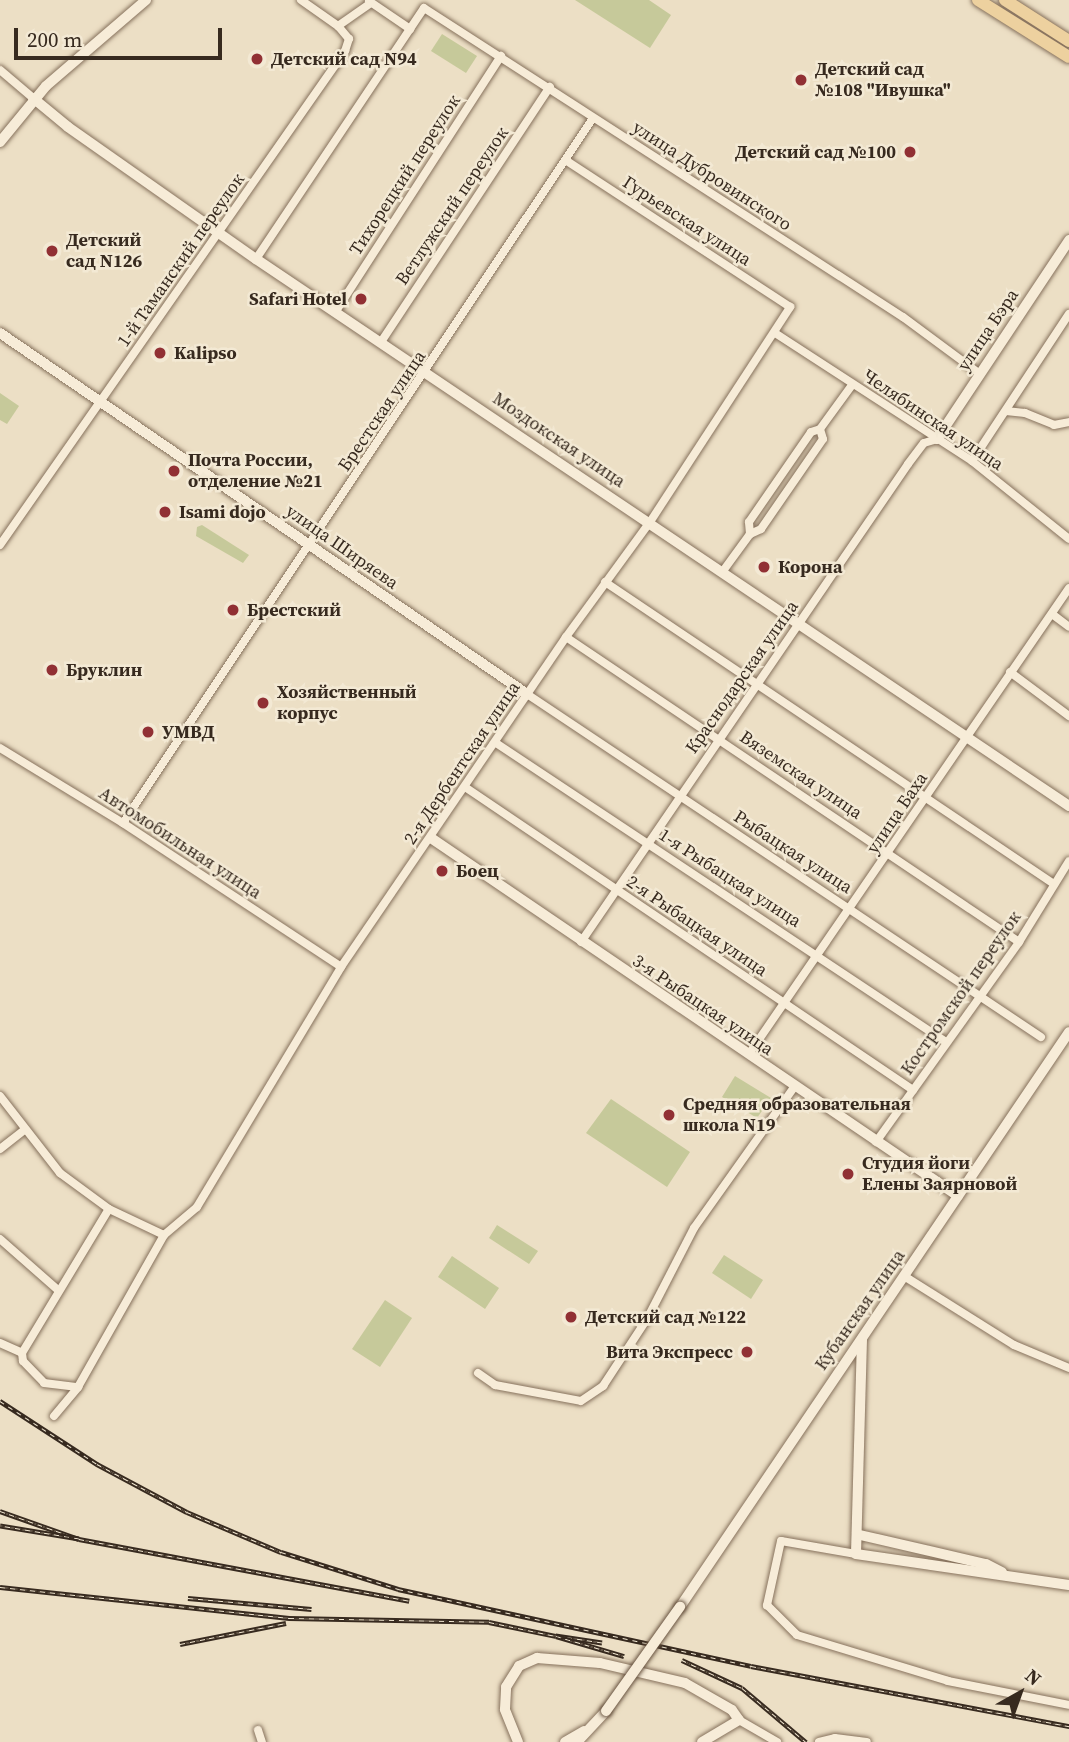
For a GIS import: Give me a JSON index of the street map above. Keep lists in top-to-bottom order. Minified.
{"streets":{"main road":["улица Бэра","Моздокская улица","Кубанская улица"],"street":["Тихорецкий переулок","улица Дубровинского","Ветлужский переулок","Гурьевская улица","1-й Таманский переулок","Брестская улица","Челябинская улица","улица Ширяева","Краснодарская улица","2-я Дербентская улица","Вяземская улица","улица Баха","Автомобильная улица","Рыбацкая улица","1-я Рыбацкая улица","2-я Рыбацкая улица","Костромской переулок","3-я Рыбацкая улица"]},"crossings":[["Тихорецкий переулок","улица Дубровинского"],["Тихорецкий переулок","Моздокская улица"],["улица Дубровинского","Ветлужский переулок"],["улица Дубровинского","улица Бэра"],["улица Дубровинского","Брестская улица"],["Ветлужский переулок","Моздокская улица"],["Гурьевская улица","Брестская улица"],["Гурьевская улица","2-я Дербентская улица"],["1-й Таманский переулок","Моздокская улица"],["1-й Таманский переулок","улица Ширяева"],["улица Бэра","Челябинская улица"],["улица Бэра","Краснодарская улица"],["Брестская улица","Моздокская улица"],["Брестская улица","улица Ширяева"],["Брестская улица","Автомобильная улица"],["Челябинская улица","Краснодарская улица"],["Челябинская улица","2-я Дербентская улица"],["Моздокская улица","Краснодарская улица"],["Моздокская улица","2-я Дербентская улица"],["Моздокская улица","улица Баха"],["улица Ширяева","2-я Дербентская улица"],["улица Ширяева","Рыбацкая улица"],["Краснодарская улица","Вяземская улица"],["Краснодарская улица","Рыбацкая улица"],["Краснодарская улица","1-я Рыбацкая улица"],["Краснодарская улица","2-я Рыбацкая улица"],["Краснодарская улица","3-я Рыбацкая улица"],["2-я Дербентская улица","Вяземская улица"],["2-я Дербентская улица","Автомобильная улица"],["2-я Дербентская улица","Рыбацкая улица"],["2-я Дербентская улица","1-я Рыбацкая улица"],["2-я Дербентская улица","2-я Рыбацкая улица"],["2-я Дербентская улица","3-я Рыбацкая улица"],["Вяземская улица","улица Баха"],["Вяземская улица","Костромской переулок"],["улица Баха","Рыбацкая улица"],["улица Баха","1-я Рыбацкая улица"],["улица Баха","2-я Рыбацкая улица"],["улица Баха","3-я Рыбацкая улица"],["Рыбацкая улица","Костромской переулок"],["1-я Рыбацкая улица","Костромской переулок"],["2-я Рыбацкая улица","Костромской переулок"],["Костромской переулок","3-я Рыбацкая улица"],["3-я Рыбацкая улица","Кубанская улица"]],"places":["Детский сад N94","Детский сад №108 \"Ивушка\"","Детский сад №100","Детский сад N126","Safari Hotel","Kalipso","Почта России, отделение №21","Isami dojo","Корона","Брестский","Бруклин","Хозяйственный корпус","УМВД","Боец","Средняя образовательная школа N19","Студия йоги Елены Заярновой","Детский сад №122","Вита Экспресс"],"scale_bar":"200 m","north":"top right"}
